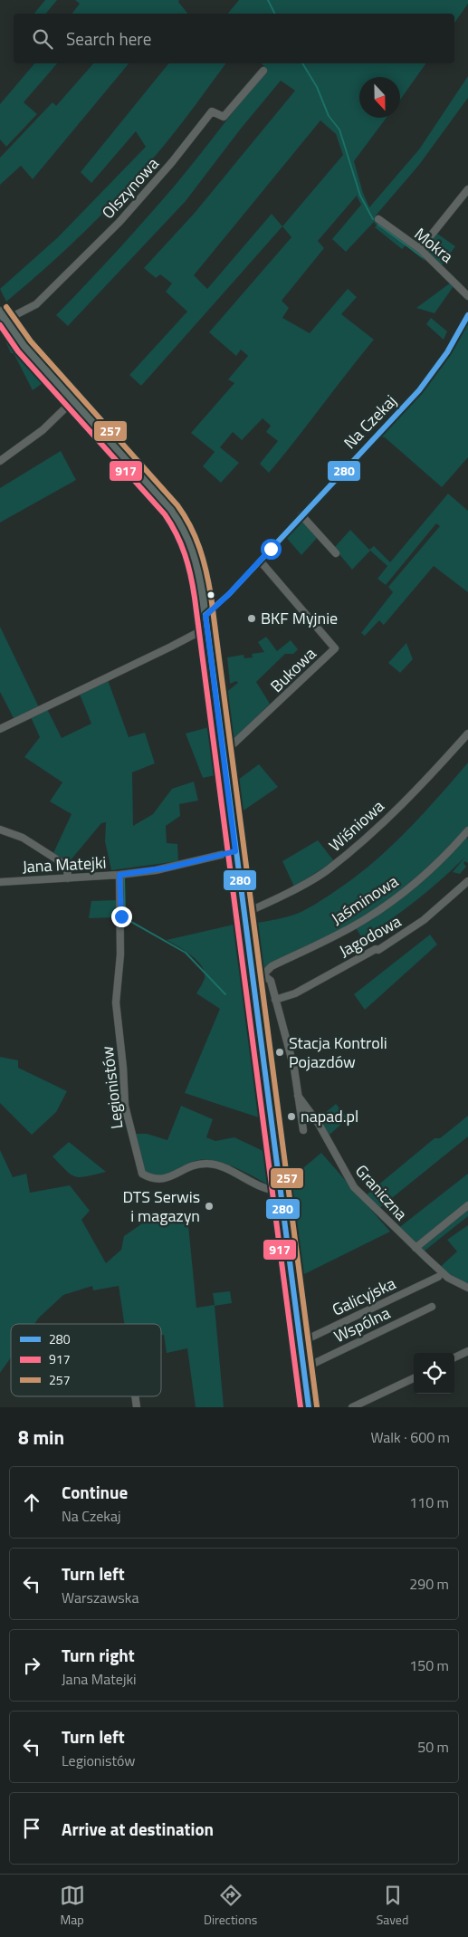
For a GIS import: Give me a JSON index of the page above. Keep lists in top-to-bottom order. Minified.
{"streets":{"street":["Olszynowa","Mokra","Na Czekaj","Bukowa","Wiśniowa","Jana Matejki","Jaśminowa","Jagodowa","Legionistów","Graniczna","Galicyjska","Wspólna"]},"crossings":[["Na Czekaj","Bukowa"],["Jana Matejki","Legionistów"],["Jaśminowa","Graniczna"],["Jagodowa","Graniczna"]],"places":["BKF Myjnie","Stacja Kontroli Pojazdów","napad.pl","DTS Serwis i magazyn"],"lines":["transit line 257","transit line 280","transit line 917"],"legend":["280","917","257"],"north":"bottom","page":{"search":"Search here","heading":["8 min","Walk · 600 m"],"list":[["Continue","Na Czekaj","110 m"],["Turn left","Warszawska","290 m"],["Turn right","Jana Matejki","150 m"],["Turn left","Legionistów","50 m"],"Arrive at destination"],"nav":["Map","Directions","Saved"]}}
